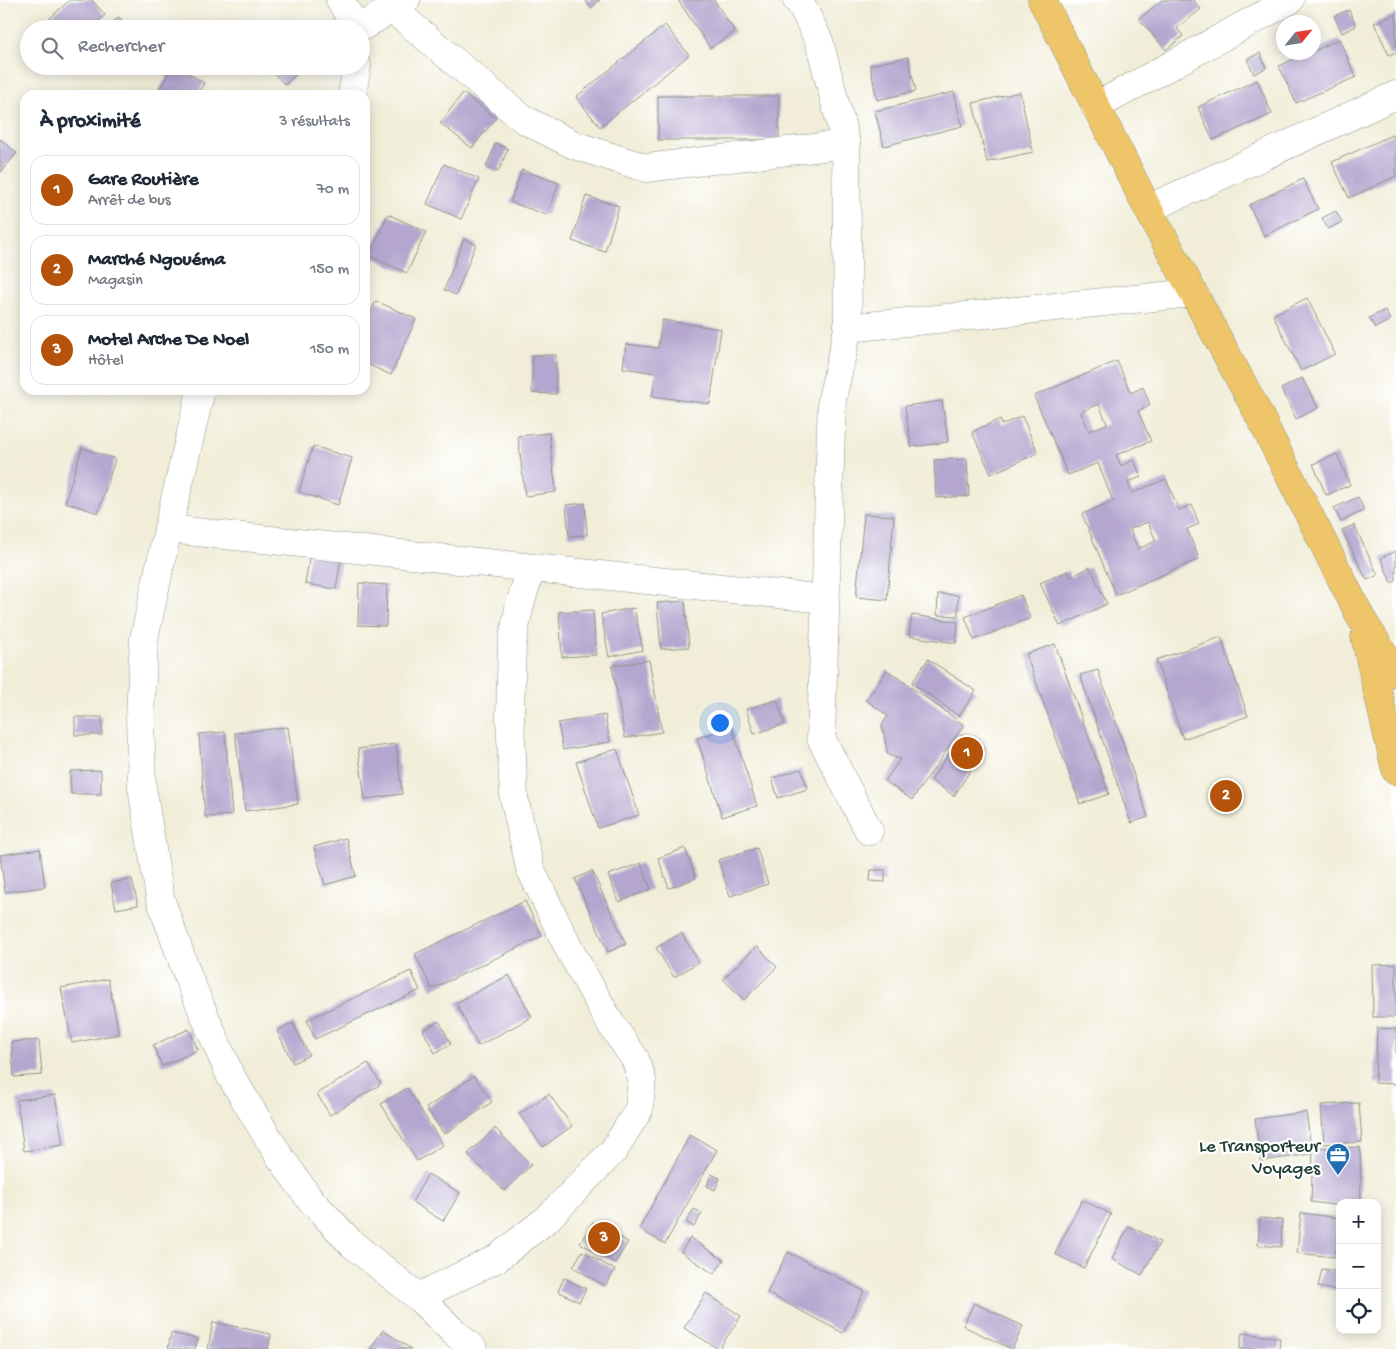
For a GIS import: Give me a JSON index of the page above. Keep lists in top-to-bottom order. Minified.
{"places":{"office":["Le Transporteur Voyages"]},"north":"top right","page":{"search":"Rechercher","heading":["À proximité","3 résultats"],"list":[{"mark":"1","name":"Gare Routière","note":"Arrêt de bus","value":"70 m"},{"mark":"2","name":"Marché Ngouéma","note":"Magasin","value":"150 m"},{"mark":"3","name":"Motel Arche De Noel","note":"Hôtel","value":"150 m"}],"pins":["1","2","3"],"map_buttons":["+","−"]}}
